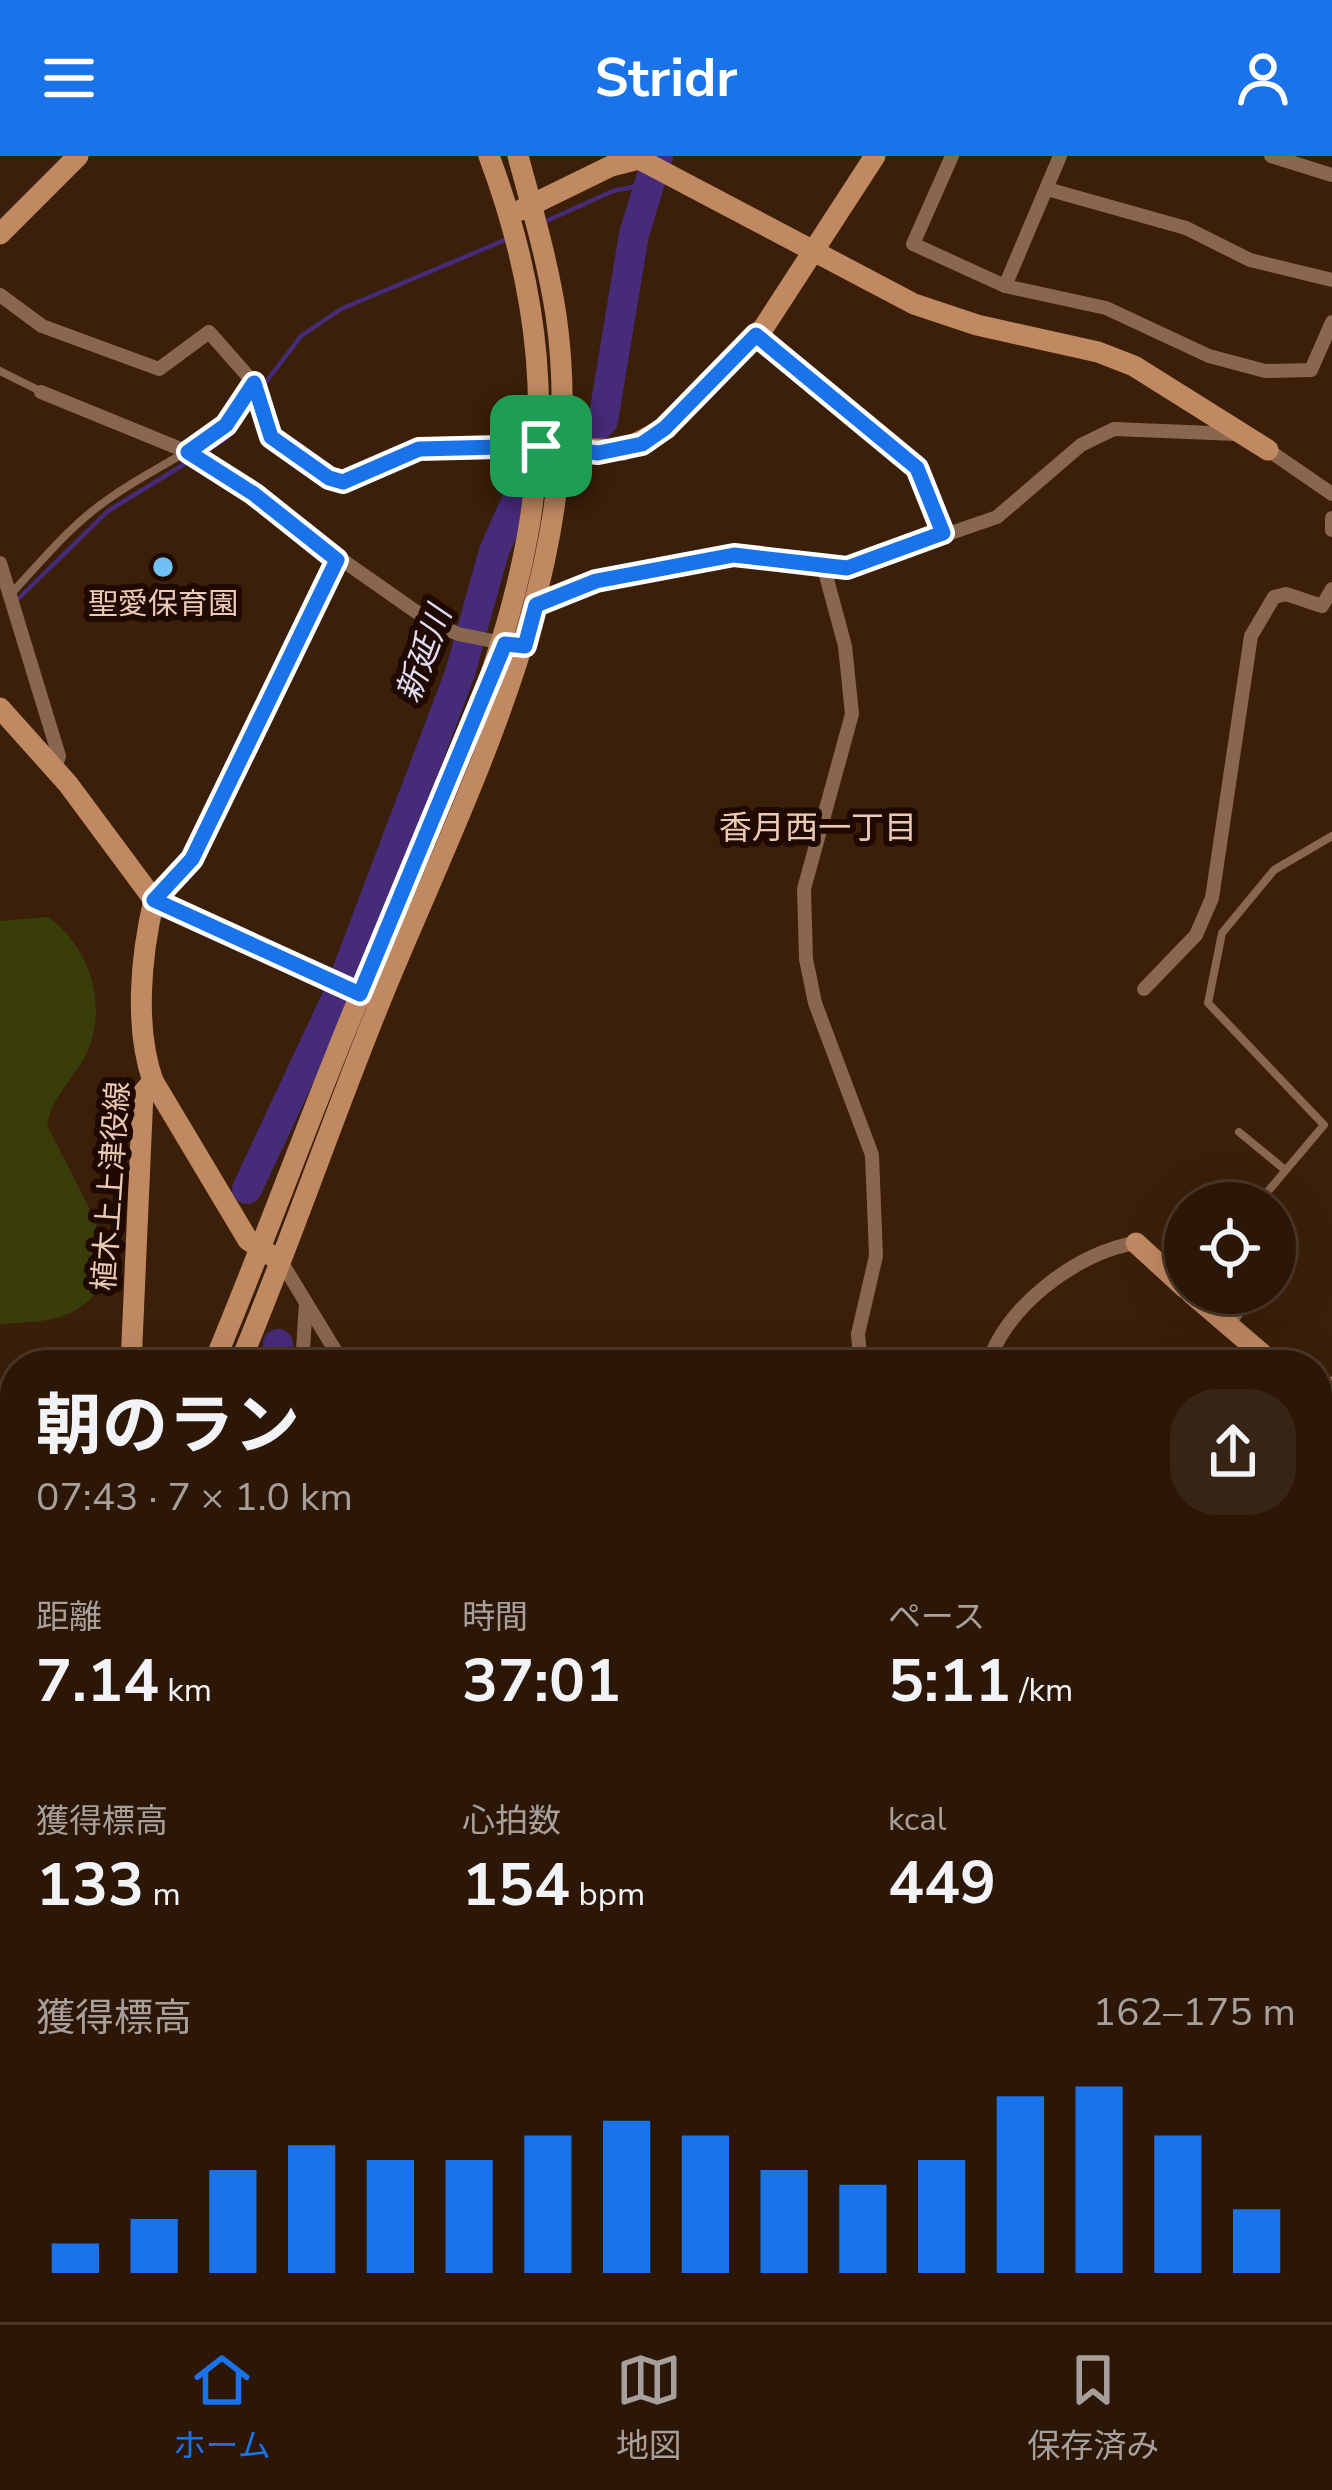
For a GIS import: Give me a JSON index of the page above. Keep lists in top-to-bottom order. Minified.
{"streets":{"street":["植木上上津役線"]},"districts":["香月西一丁目"],"water":["新延川"],"places":["聖愛保育園"],"page":{"header":"Stridr","heading":["朝のラン","07:43 · 7 × 1.0 km"],"stats":[["距離","7.14 km"],["時間","37:01"],["ペース","5:11 /km"],["獲得標高","133 m"],["心拍数","154 bpm"],["kcal","449"]],"chart":["獲得標高","162–175 m"],"tabs":["ホーム","地図","保存済み"]}}
